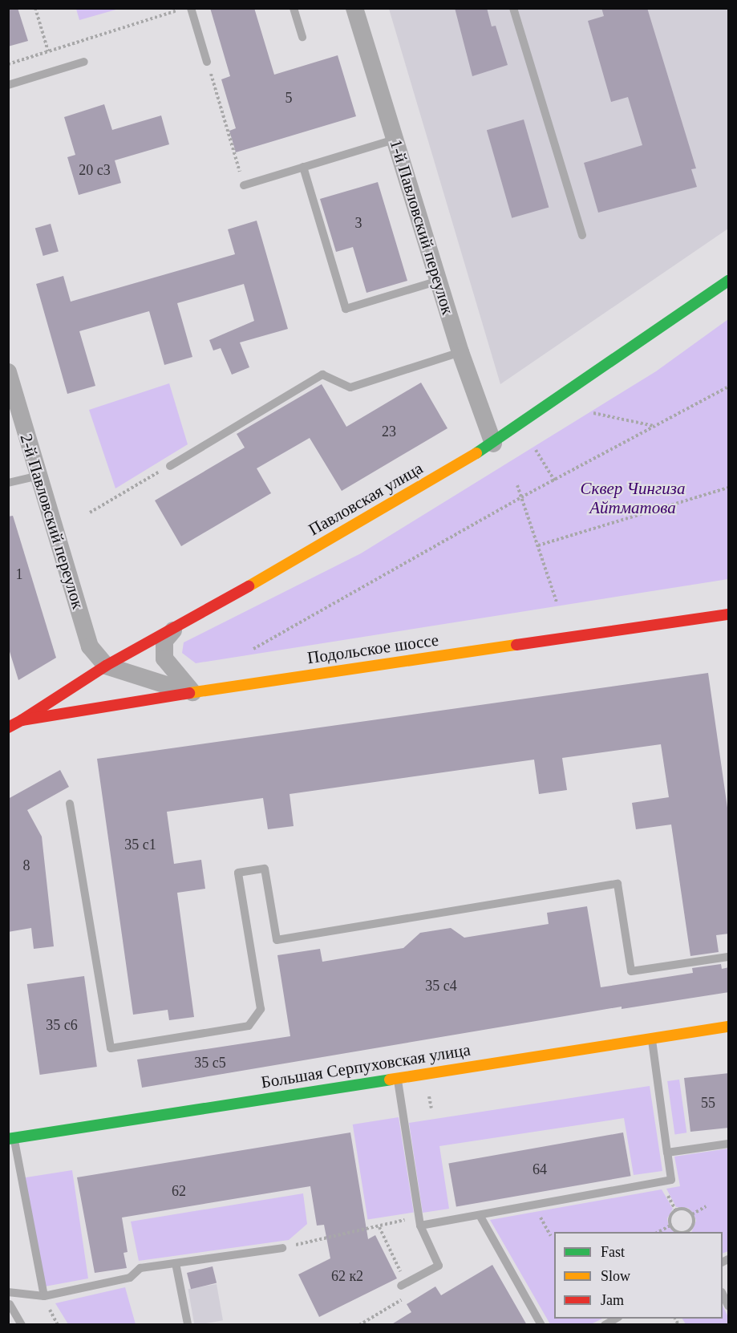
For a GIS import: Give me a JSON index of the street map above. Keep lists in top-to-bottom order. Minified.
{"streets":{"street":["1-й Павловский переулок","Павловская улица","2-й Павловский переулок","Подольское шоссе","Большая Серпуховская улица"]},"crossings":[["1-й Павловский переулок","Павловская улица"],["Павловская улица","2-й Павловский переулок"],["Павловская улица","Подольское шоссе"]],"parks":["Сквер Чингиза Айтматова"],"house_numbers":["5","20 с3","3","23","1","35 с1","8","35 с4","35 с6","35 с5","55","64","62","62 к2"],"legend":["Fast","Slow","Jam"]}
